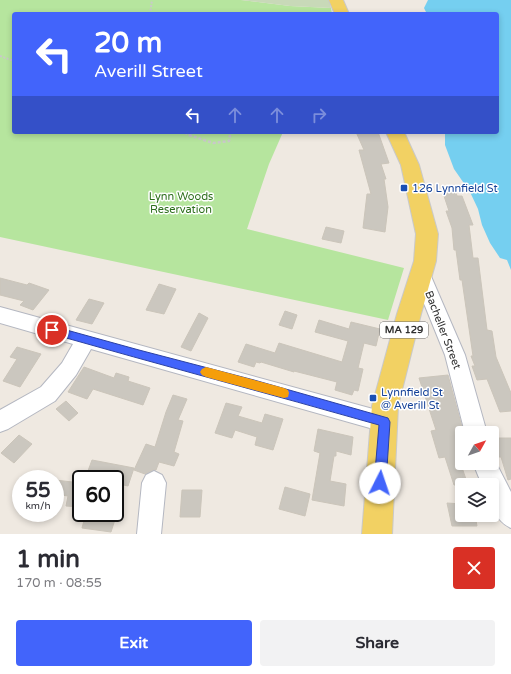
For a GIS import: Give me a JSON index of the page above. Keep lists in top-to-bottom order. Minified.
{"streets":{"main road":["MA 129"],"street":["Bacheller Street"]},"crossings":[["MA 129","Bacheller Street"]],"parks":["Lynn Woods Reservation"],"places":{"transit":["126 Lynnfield St","Lynnfield St @ Averill St"]},"north":"top right","page":{"turn":["20 m","Averill Street"],"speed":"55 km/h","limit":"60","heading":["1 min","170 m · 08:55"],"buttons":["Exit","Share"]}}
